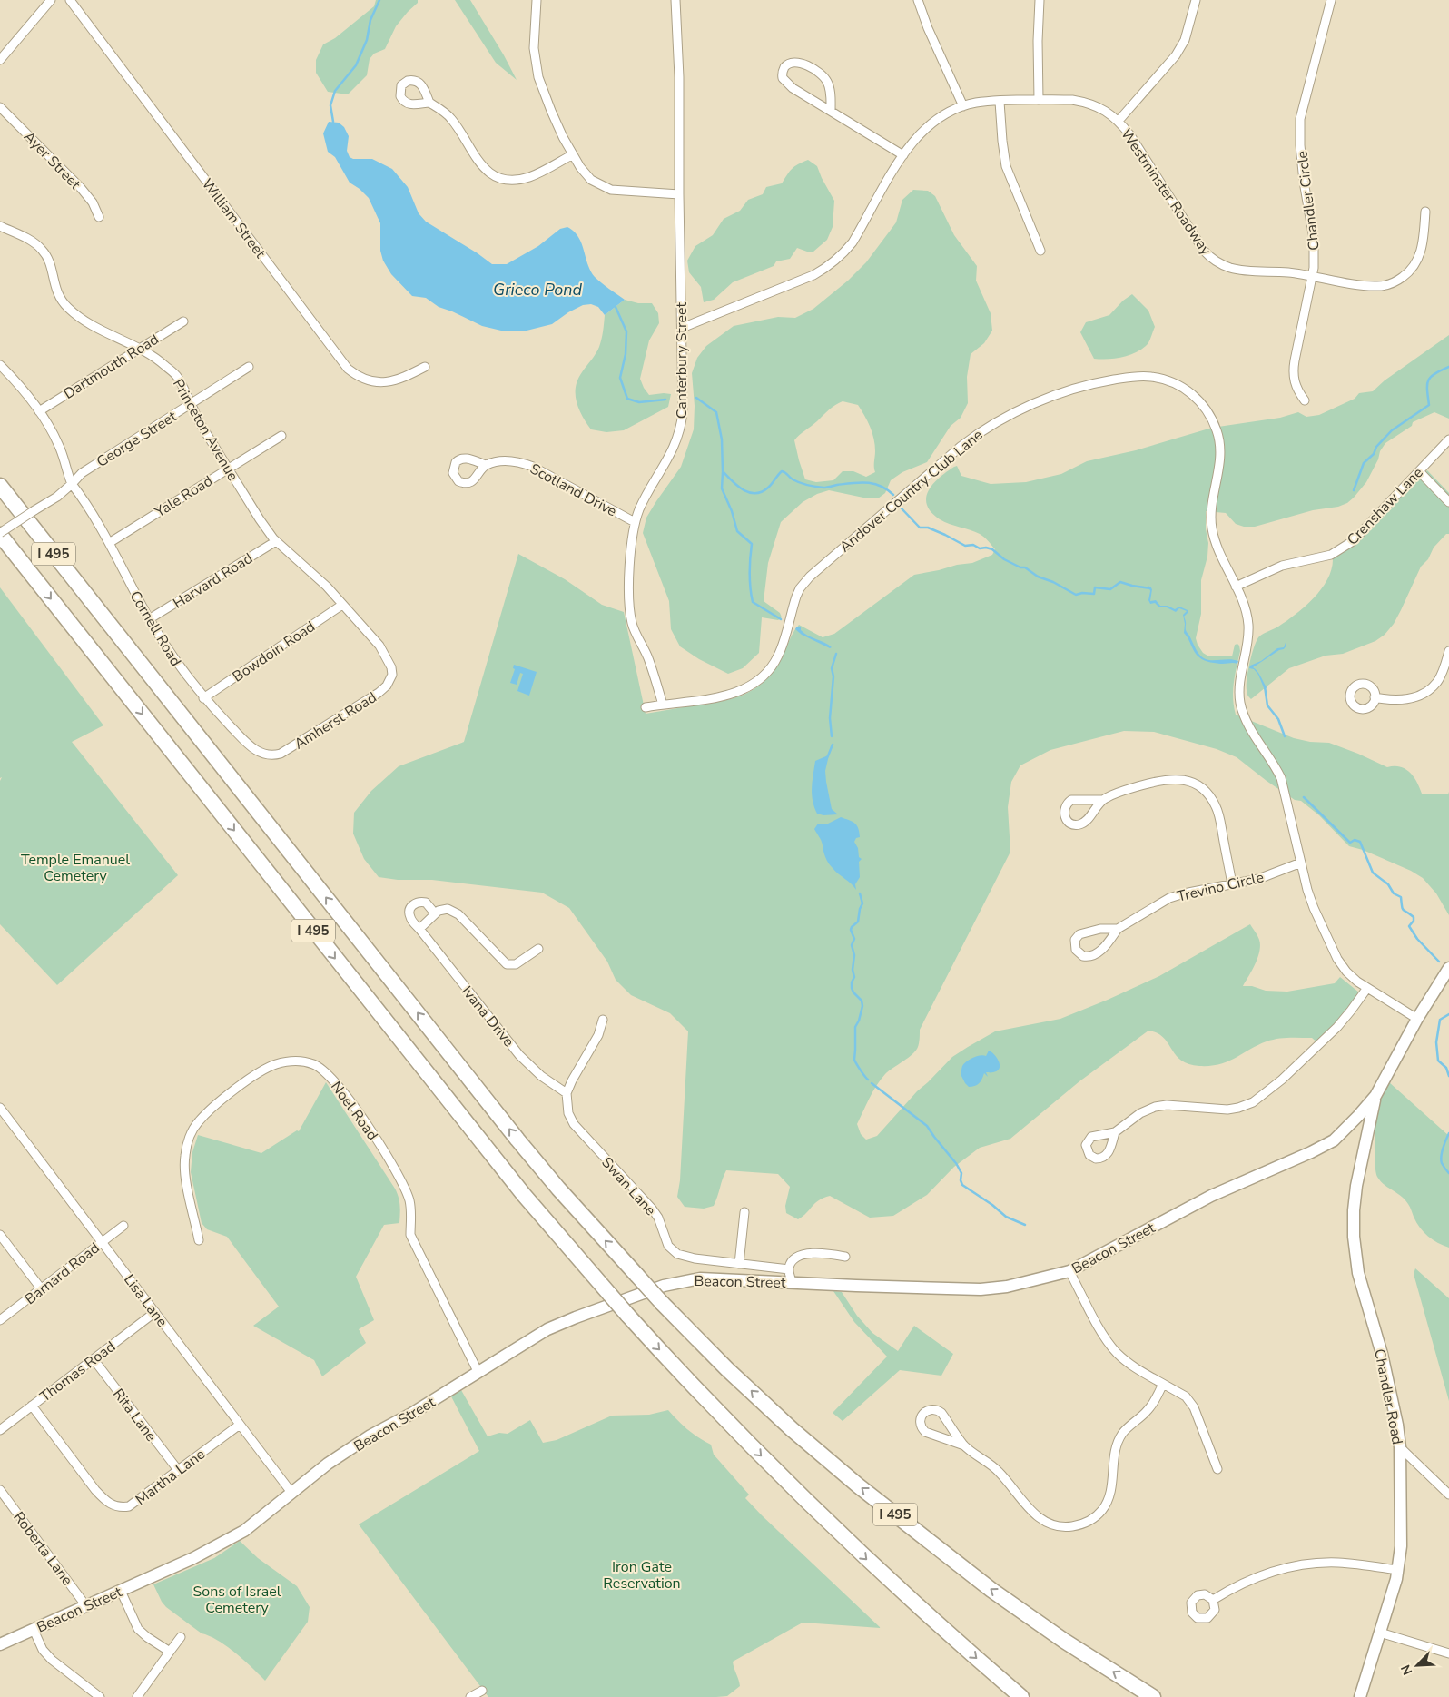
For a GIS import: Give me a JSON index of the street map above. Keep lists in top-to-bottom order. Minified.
{"streets":{"highway":["I 495"],"main road":["Beacon Street","Chandler Road"],"street":["Ayer Street","Westminster Roadway","Chandler Circle","William Street","Canterbury Street","Dartmouth Road","Princeton Avenue","George Street","Scotland Drive","Andover Country Club Lane","Yale Road","Crenshaw Lane","Harvard Road","Cornell Road","Bowdoin Road","Amherst Road","Trevino Circle","Ivana Drive","Noel Road","Swan Lane","Barnard Road","Lisa Lane","Thomas Road","Rita Lane","Martha Lane","Roberta Lane"]},"crossings":[["Westminster Roadway","Chandler Circle"],["Westminster Roadway","Canterbury Street"],["Canterbury Street","Scotland Drive"],["Canterbury Street","Andover Country Club Lane"],["Dartmouth Road","Princeton Avenue"],["Dartmouth Road","Cornell Road"],["Princeton Avenue","George Street"],["Princeton Avenue","Yale Road"],["Princeton Avenue","Harvard Road"],["Princeton Avenue","Bowdoin Road"],["Princeton Avenue","Amherst Road"],["George Street","I 495"],["George Street","Cornell Road"],["Andover Country Club Lane","Crenshaw Lane"],["Andover Country Club Lane","Trevino Circle"],["Andover Country Club Lane","Beacon Street"],["Yale Road","Cornell Road"],["Harvard Road","Cornell Road"],["Cornell Road","Bowdoin Road"],["Cornell Road","Amherst Road"],["Ivana Drive","Swan Lane"],["Noel Road","Beacon Street"],["Beacon Street","Lisa Lane"],["Beacon Street","Chandler Road"],["Beacon Street","Roberta Lane"],["Barnard Road","Lisa Lane"],["Lisa Lane","Thomas Road"],["Lisa Lane","Martha Lane"],["Thomas Road","Rita Lane"],["Thomas Road","Martha Lane"],["Rita Lane","Martha Lane"]],"water":["Grieco Pond"],"parks":["Temple Emanuel Cemetery","Iron Gate Reservation","Sons of Israel Cemetery"],"north":"bottom left"}
